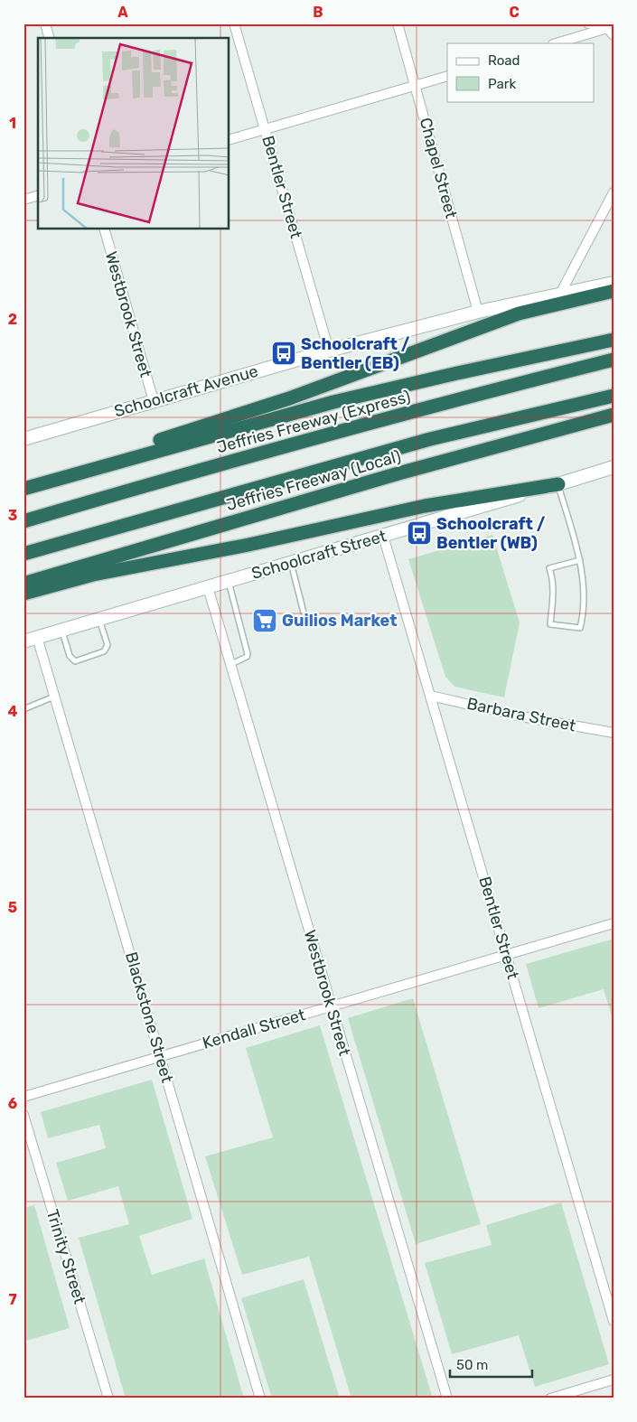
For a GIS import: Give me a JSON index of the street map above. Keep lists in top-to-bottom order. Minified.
{"streets":{"highway":["Jeffries Freeway (Express)","Jeffries Freeway (Local)"],"main road":["Schoolcraft Avenue","Schoolcraft Street"],"street":["Chapel Street","Bentler Street","Westbrook Street","Barbara Street","Blackstone Street","Kendall Street","Trinity Street"]},"crossings":[["Chapel Street","Schoolcraft Avenue"],["Bentler Street","Schoolcraft Avenue"],["Bentler Street","Schoolcraft Street"],["Bentler Street","Barbara Street"],["Bentler Street","Kendall Street"],["Westbrook Street","Schoolcraft Avenue"],["Westbrook Street","Schoolcraft Street"],["Westbrook Street","Kendall Street"],["Schoolcraft Street","Blackstone Street"],["Blackstone Street","Kendall Street"]],"places":{"bus stop":["Schoolcraft / Bentler (EB)","Schoolcraft / Bentler (WB)"],"supermarket":["Guilios Market"]},"legend":["Road","Park"],"scale_bar":"50 m","grid":{"columns":["A","B","C"],"rows":["1","2","3","4","5","6","7"]}}
